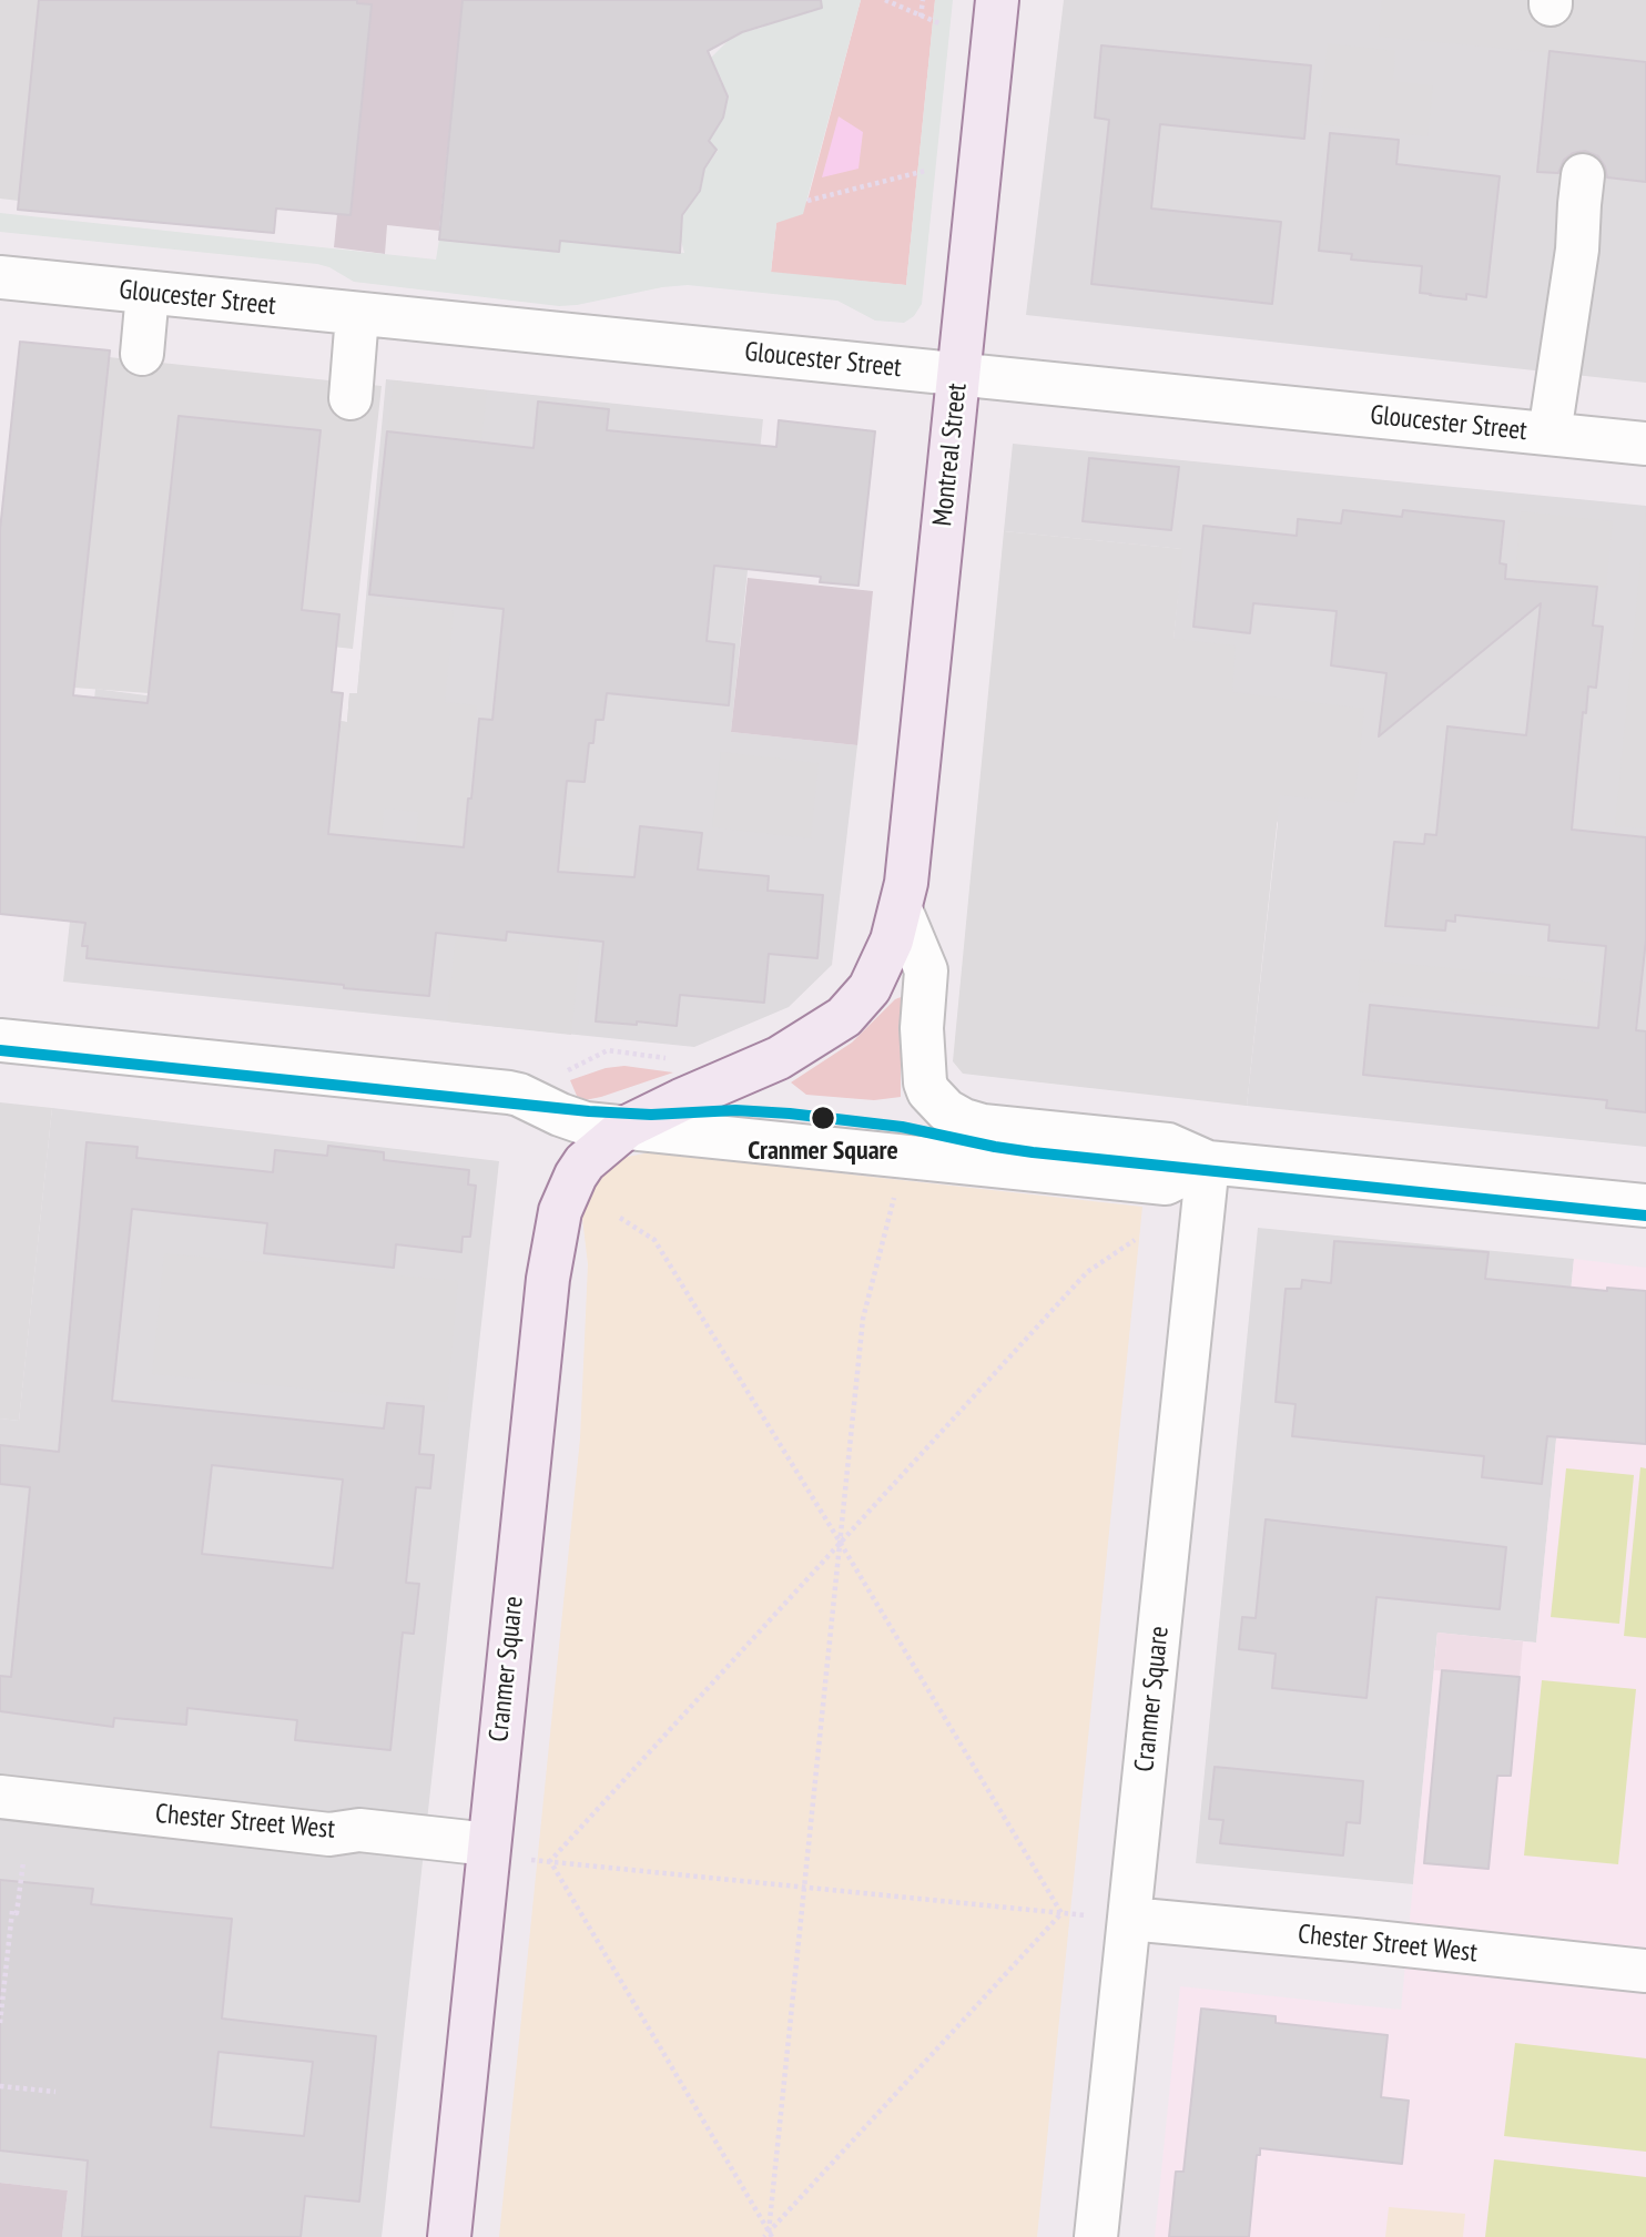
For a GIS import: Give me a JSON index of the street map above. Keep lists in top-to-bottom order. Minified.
{"streets":{"main road":["Montreal Street","Cranmer Square"],"street":["Gloucester Street","Chester Street West"]},"crossings":[["Gloucester Street","Montreal Street"],["Montreal Street","Cranmer Square"],["Cranmer Square","Chester Street West"]],"places":["Cranmer Square"]}
